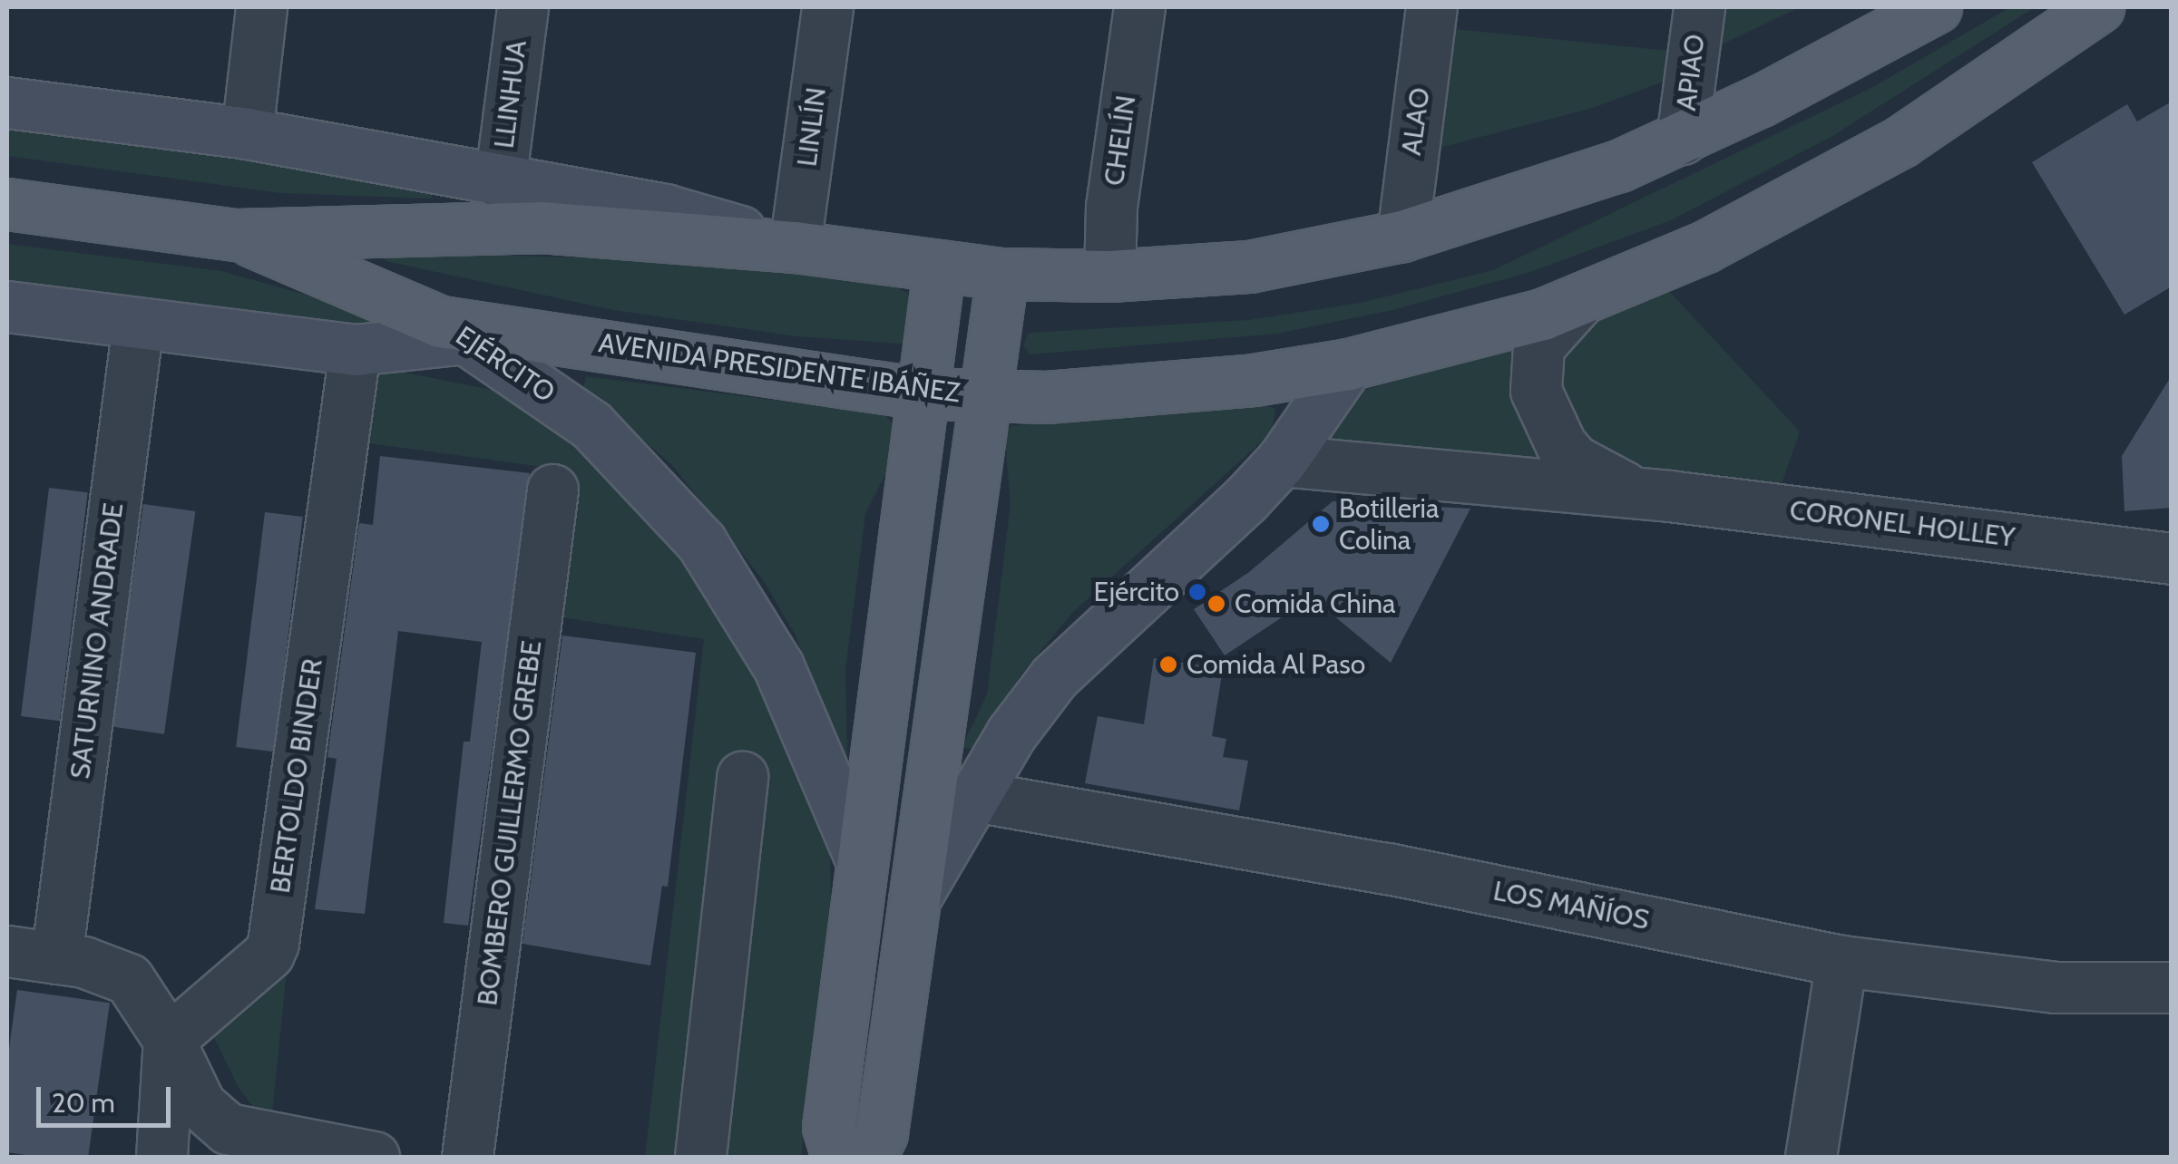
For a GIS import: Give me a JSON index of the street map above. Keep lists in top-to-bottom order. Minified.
{"streets":{"main road":["EJÉRCITO","AVENIDA PRESIDENTE IBÁÑEZ"],"street":["APIAO","LLINHUA","ALAO","LINLÍN","CHELÍN","CORONEL HOLLEY","SATURNINO ANDRADE","BERTOLDO BINDER","BOMBERO GUILLERMO GREBE","LOS MAÑÍOS"]},"crossings":[["APIAO","AVENIDA PRESIDENTE IBÁÑEZ"],["LLINHUA","AVENIDA PRESIDENTE IBÁÑEZ"],["ALAO","AVENIDA PRESIDENTE IBÁÑEZ"],["LINLÍN","AVENIDA PRESIDENTE IBÁÑEZ"],["CHELÍN","AVENIDA PRESIDENTE IBÁÑEZ"],["EJÉRCITO","AVENIDA PRESIDENTE IBÁÑEZ"],["AVENIDA PRESIDENTE IBÁÑEZ","CORONEL HOLLEY"],["AVENIDA PRESIDENTE IBÁÑEZ","SATURNINO ANDRADE"],["AVENIDA PRESIDENTE IBÁÑEZ","BERTOLDO BINDER"]],"places":["Botilleria Colina","Ejército","Comida China","Comida Al Paso"],"scale_bar":"20 m"}
